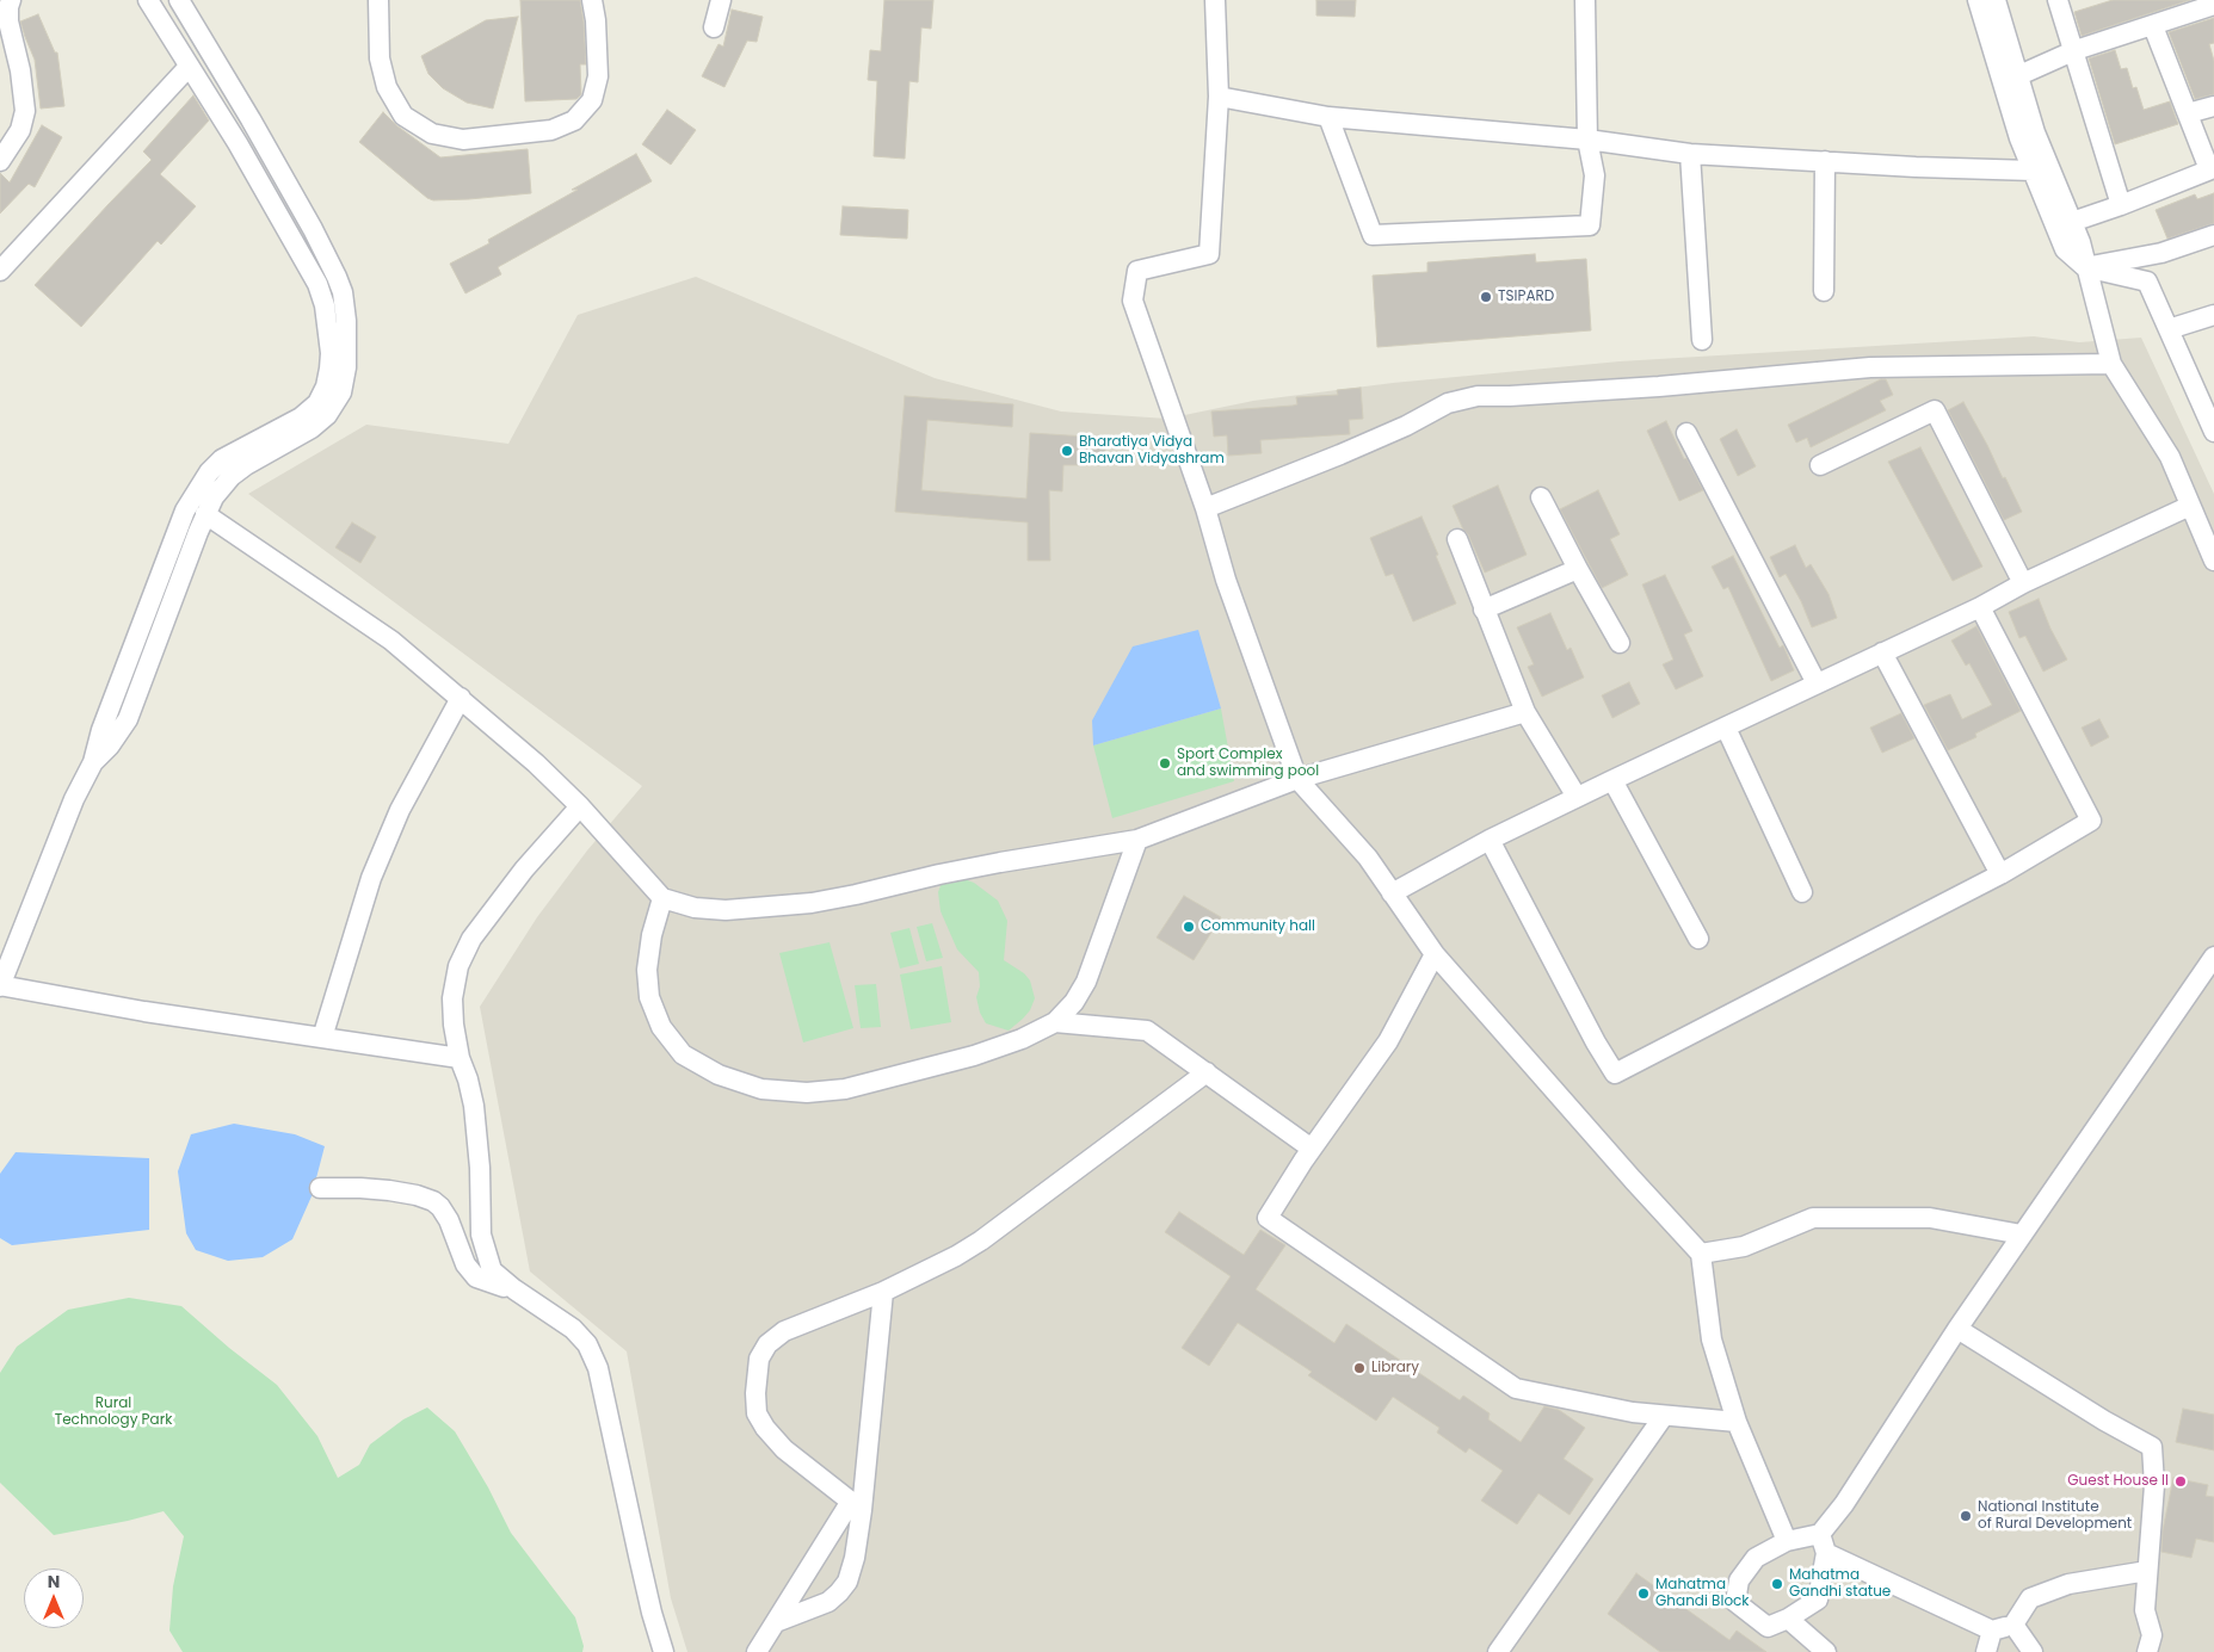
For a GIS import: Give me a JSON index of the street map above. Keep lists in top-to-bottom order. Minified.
{"parks":["Rural Technology Park"],"places":["TSIPARD","Bharatiya Vidya Bhavan Vidyashram","Sport Complex and swimming pool","Community hall","Library","Guest House II","National Institute of Rural Development","Mahatma Gandhi statue","Mahatma Ghandi Block"],"north":"top"}
